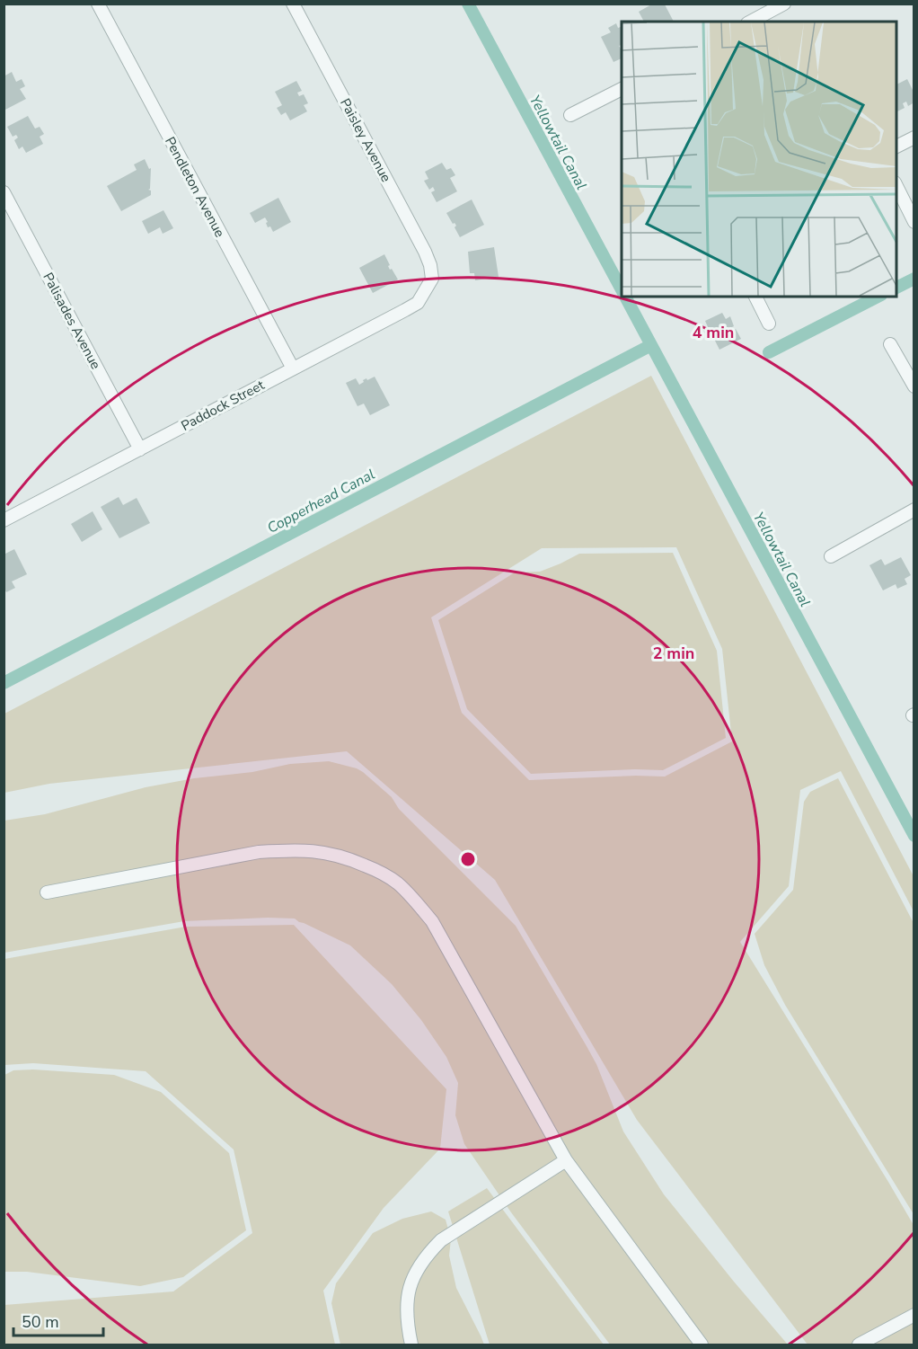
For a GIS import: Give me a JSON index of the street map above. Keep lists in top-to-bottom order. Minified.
{"streets":{"street":["Paisley Avenue","Pendleton Avenue","Palisades Avenue","Paddock Street"]},"crossings":[["Paisley Avenue","Paddock Street"],["Pendleton Avenue","Paddock Street"],["Palisades Avenue","Paddock Street"]],"water":["Yellowtail Canal","Copperhead Canal"],"scale_bar":"50 m","rings":["4 min","2 min"]}
